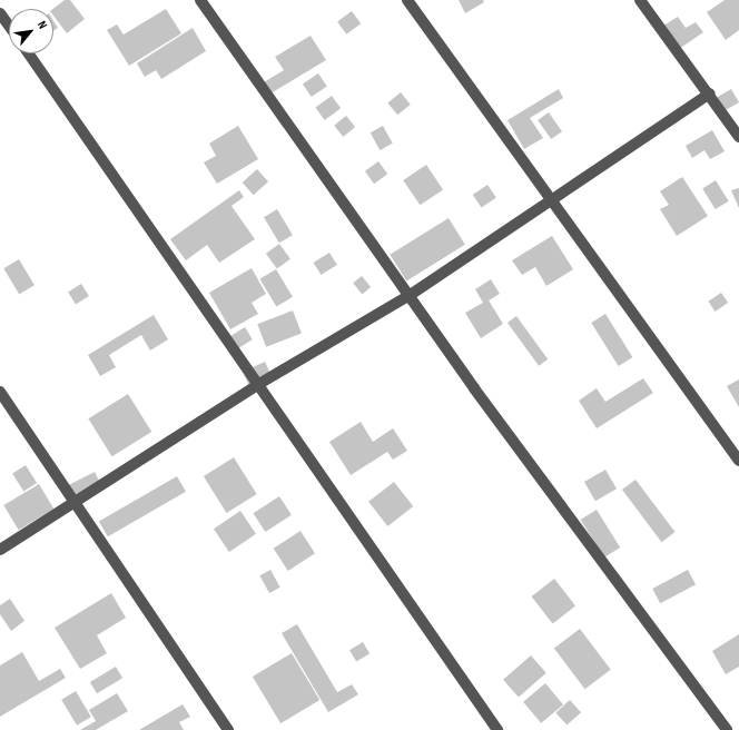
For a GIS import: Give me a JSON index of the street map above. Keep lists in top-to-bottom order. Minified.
{"north":"top right"}
